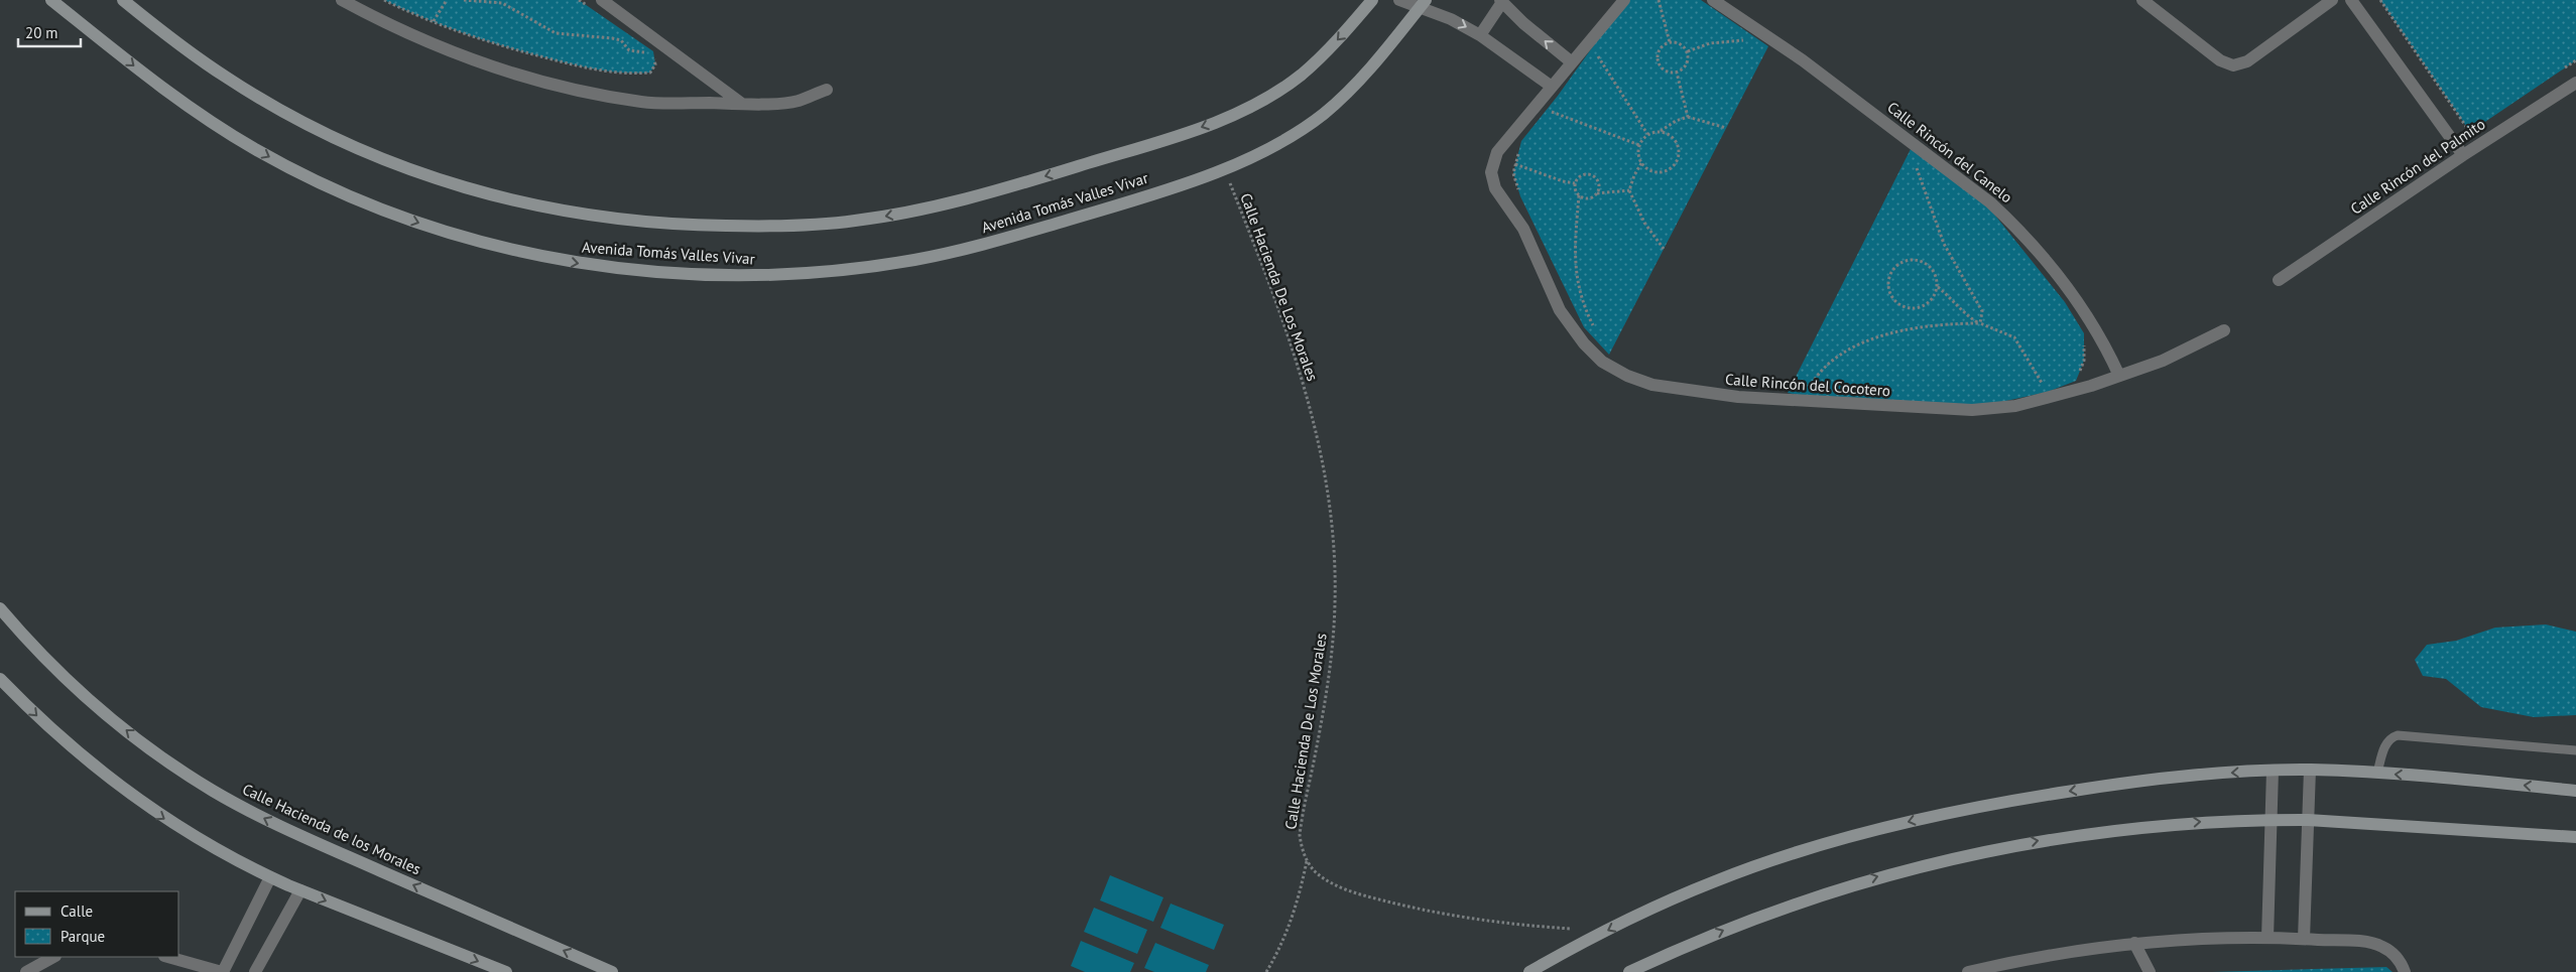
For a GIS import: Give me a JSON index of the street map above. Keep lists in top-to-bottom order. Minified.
{"streets":{"street":["Calle Rincón del Canelo","Calle Rincón del Palmito","Avenida Tomás Valles Vivar","Calle Rincón del Cocotero","Calle Hacienda de los Morales"],"path":["Calle Hacienda De Los Morales"]},"crossings":[["Calle Rincón del Canelo","Calle Rincón del Cocotero"],["Avenida Tomás Valles Vivar","Calle Hacienda De Los Morales"]],"legend":["Calle","Parque"],"scale_bar":"20 m"}
